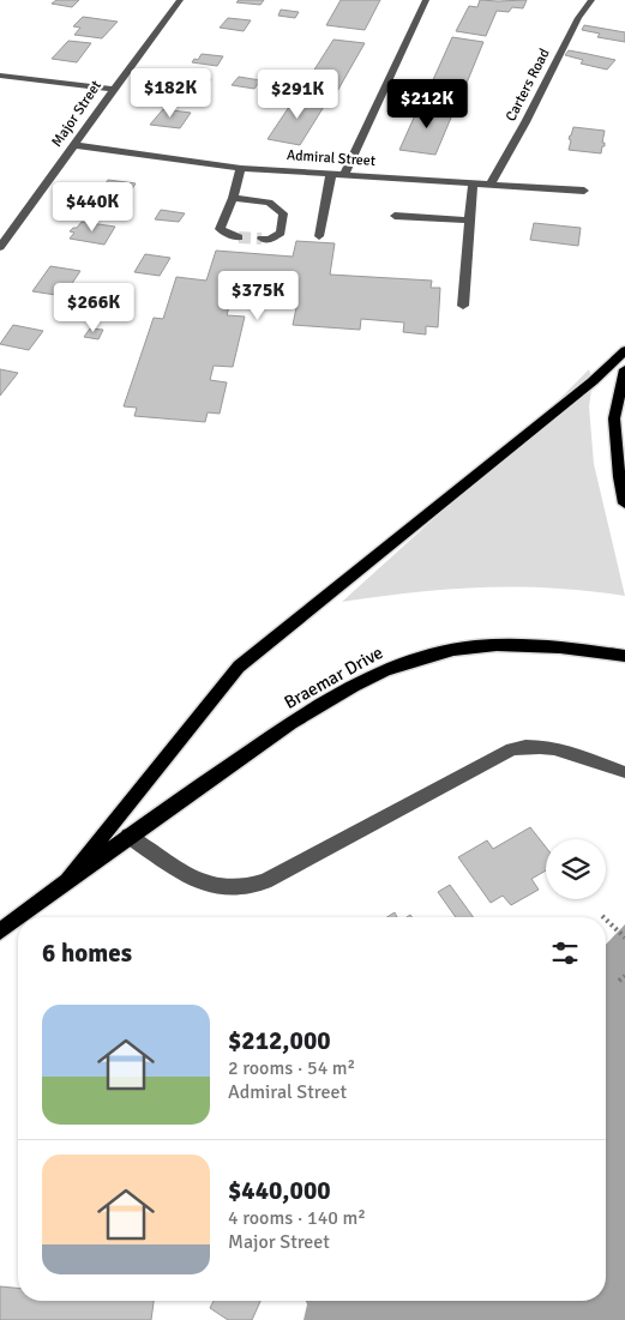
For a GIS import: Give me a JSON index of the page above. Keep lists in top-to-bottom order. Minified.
{"streets":{"main road":["Braemar Drive"],"street":["Carters Road","Major Street","Admiral Street"]},"crossings":[["Carters Road","Admiral Street"],["Major Street","Admiral Street"]],"page":{"price":["$182K","$291K","$212K","$440K","$375K","$266K"],"heading":"6 homes","list":[{"name":"$212,000","note":"2 rooms · 54 m² · Admiral Street"},{"name":"$440,000","note":"4 rooms · 140 m² · Major Street"}]}}
